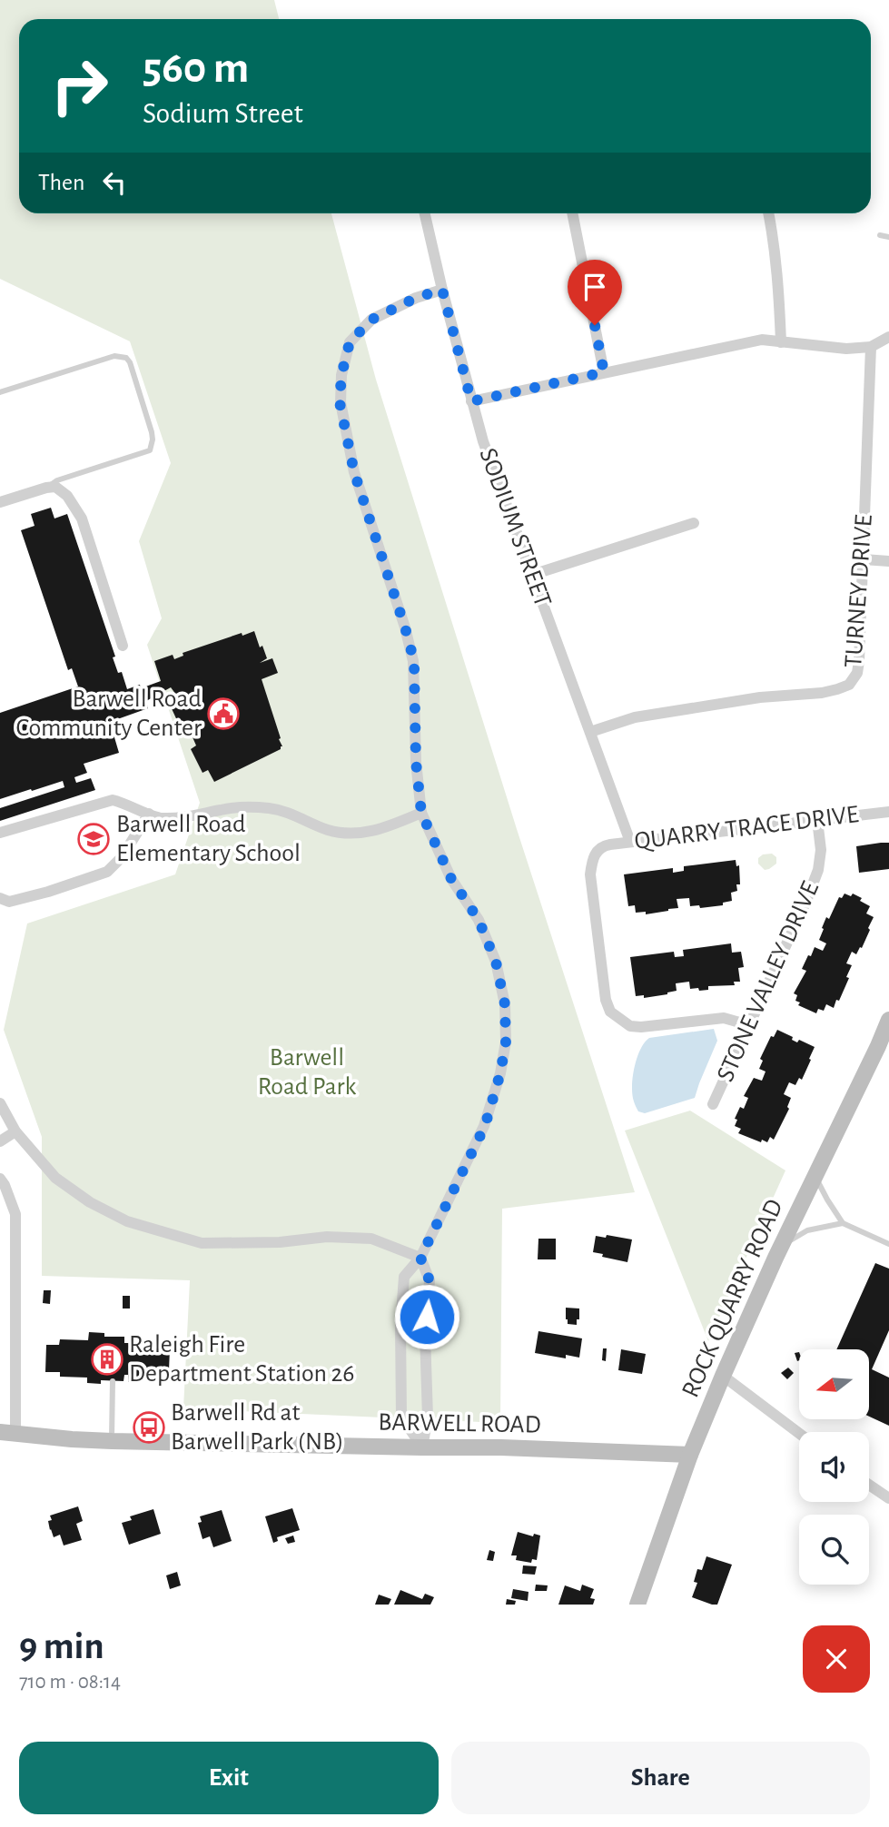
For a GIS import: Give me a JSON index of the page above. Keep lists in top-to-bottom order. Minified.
{"streets":{"street":["SODIUM STREET","TURNEY DRIVE","QUARRY TRACE DRIVE","STONE VALLEY DRIVE","ROCK QUARRY ROAD","BARWELL ROAD"]},"crossings":[["SODIUM STREET","TURNEY DRIVE"],["SODIUM STREET","QUARRY TRACE DRIVE"],["QUARRY TRACE DRIVE","STONE VALLEY DRIVE"],["ROCK QUARRY ROAD","BARWELL ROAD"]],"parks":["Barwell Road Park"],"places":{"public building":["Barwell Road Community Center"],"school or university":["Barwell Road Elementary School"],"building":["Raleigh Fire Department Station 26"],"bus stop":["Barwell Rd at Barwell Park (NB)"]},"north":"left","page":{"turn":["560 m","Sodium Street"],"then":"Then","heading":["9 min","710 m · 08:14"],"buttons":["Exit","Share"]}}
